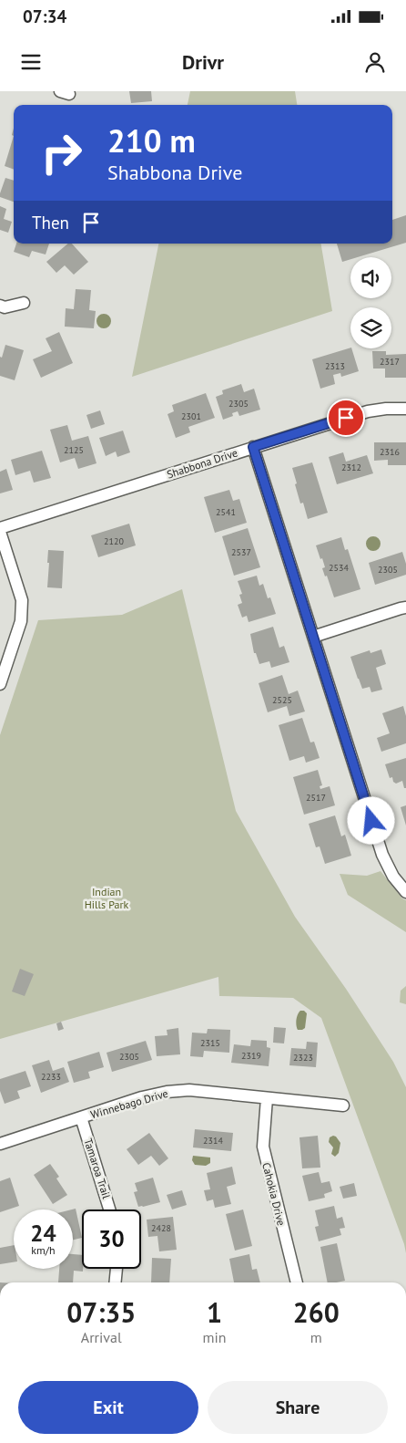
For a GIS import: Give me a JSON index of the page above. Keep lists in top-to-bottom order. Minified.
{"streets":{"street":["Shabbona Drive","Winnebago Drive","Tamaroa Trail","Cahokia Drive"]},"crossings":[["Winnebago Drive","Tamaroa Trail"],["Winnebago Drive","Cahokia Drive"]],"parks":["Indian Hills Park"],"house_numbers":["2317","2313","2305","2301","2125","2316","2312","2541","2120","2537","2534","2305","2525","2517","2315","2319","2305","2323","2233","2314","2428"],"page":{"status":"07:34","header":"Drivr","turn":["210 m","Shabbona Drive"],"then":"Then","speed":"24 km/h","limit":"30","eta":["07:35","Arrival","1","min","260","m"],"buttons":["Exit","Share"]}}
